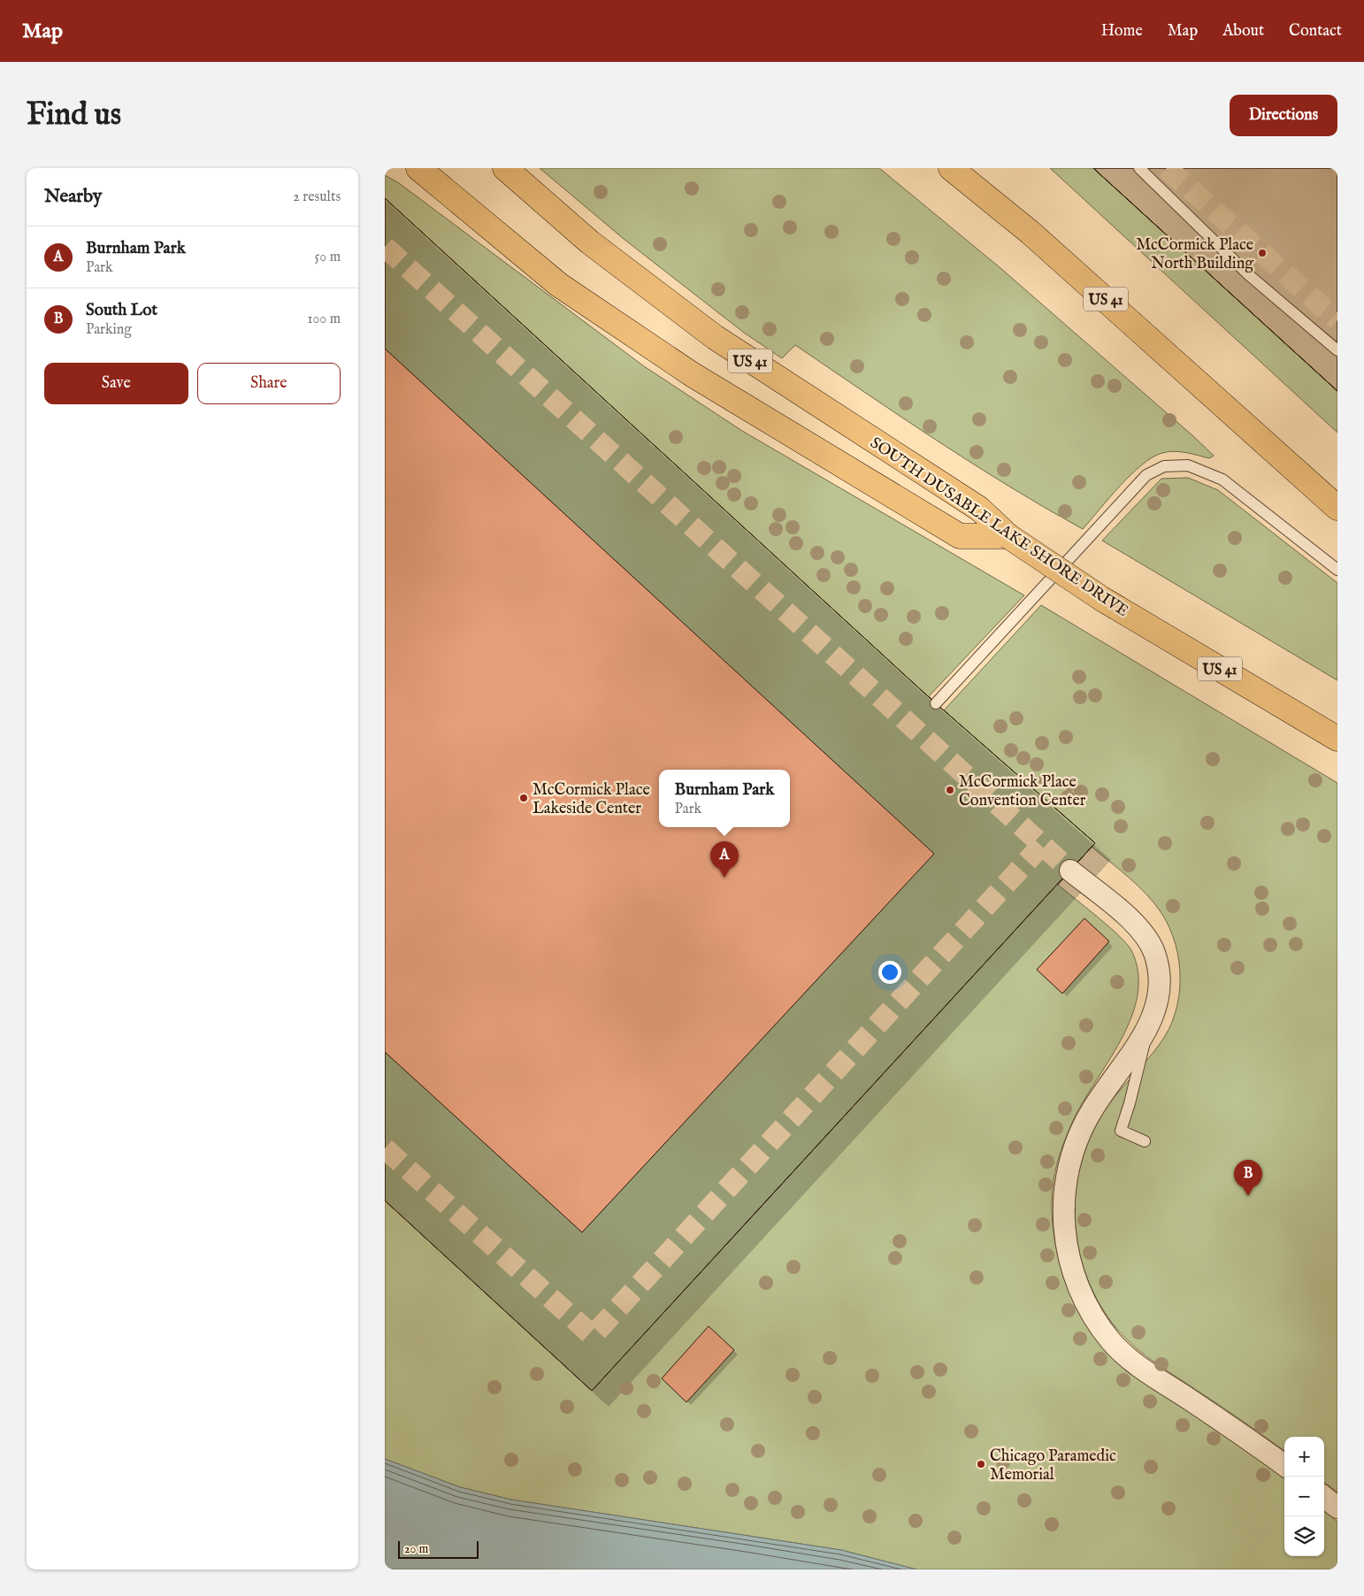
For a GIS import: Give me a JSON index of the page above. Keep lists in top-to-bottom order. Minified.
{"streets":{"highway":["US 41","SOUTH DUSABLE LAKE SHORE DRIVE"]},"places":["McCormick Place North Building","McCormick Place Convention Center","McCormick Place Lakeside Center","Chicago Paramedic Memorial"],"scale_bar":"20 m","page":{"header":"Map","nav":["Home","Map","About","Contact"],"buttons":["Directions",["Save","Share"]],"title":"Find us","heading":["Nearby","2 results"],"list":[{"mark":"A","name":"Burnham Park","note":"Park","value":"50 m"},{"mark":"B","name":"South Lot","note":"Parking","value":"100 m"}],"popup":["Burnham Park","Park"],"pins":["A","B"],"map_buttons":["+","−"],"scale":"20 m"}}
